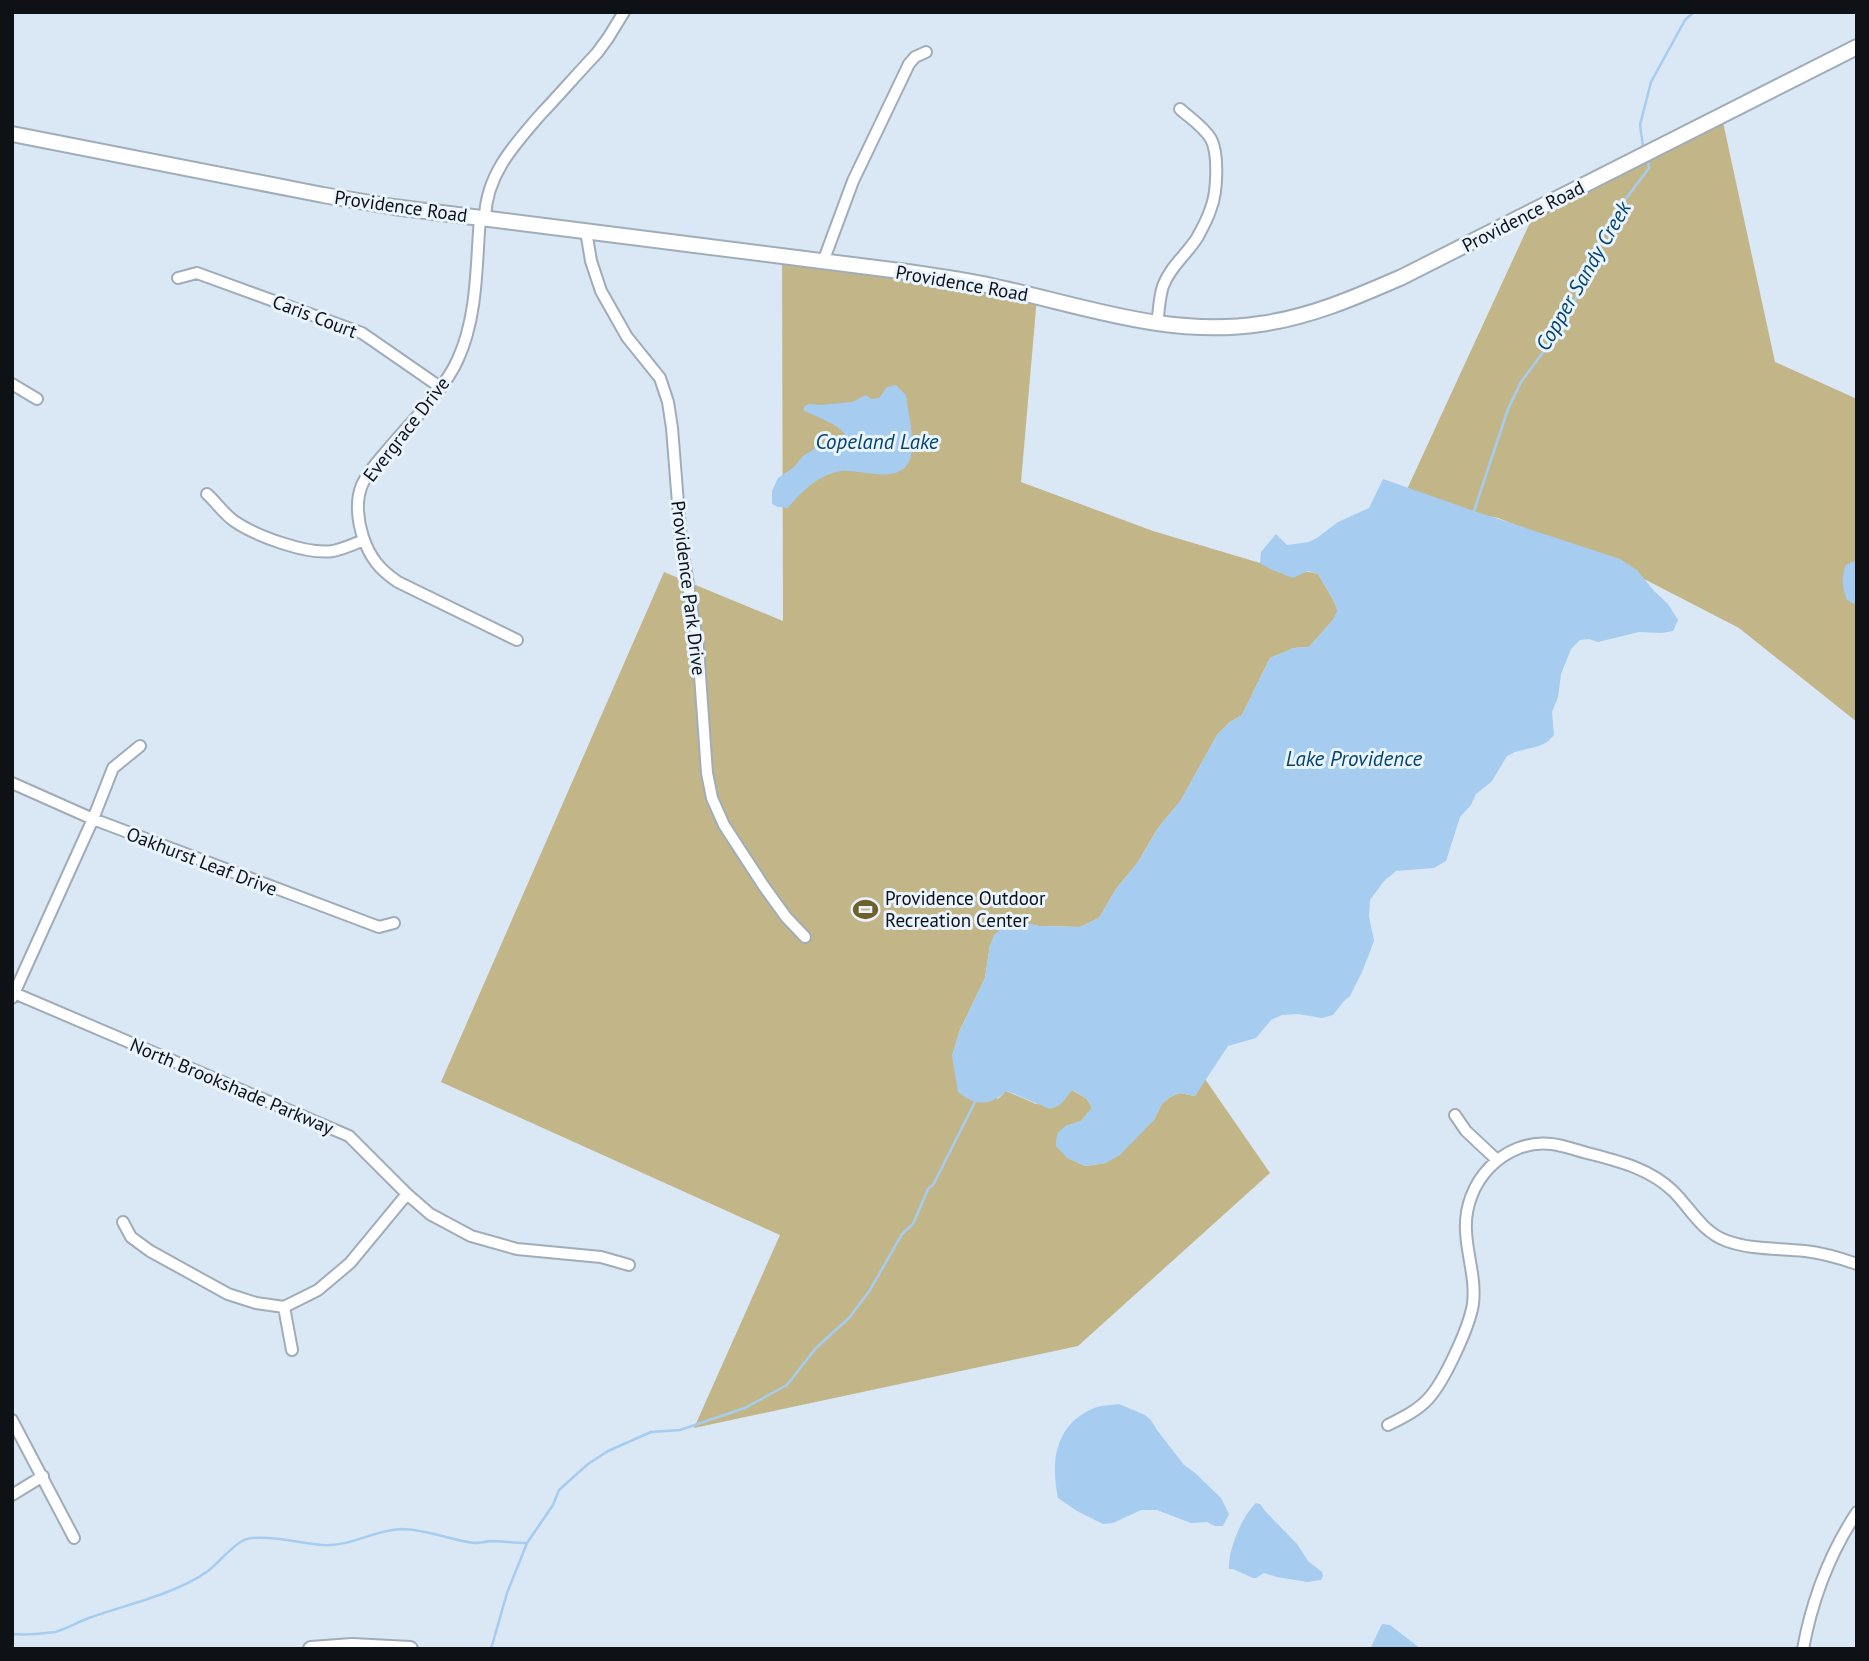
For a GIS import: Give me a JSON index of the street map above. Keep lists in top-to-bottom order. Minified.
{"streets":{"street":["Providence Road","Caris Court","Evergrace Drive","Providence Park Drive","Oakhurst Leaf Drive","North Brookshade Parkway"]},"crossings":[["Providence Road","Evergrace Drive"],["Providence Road","Providence Park Drive"],["Caris Court","Evergrace Drive"]],"water":["Copper Sandy Creek","Copeland Lake","Lake Providence"],"places":{"sports":["Providence Outdoor Recreation Center"]}}
